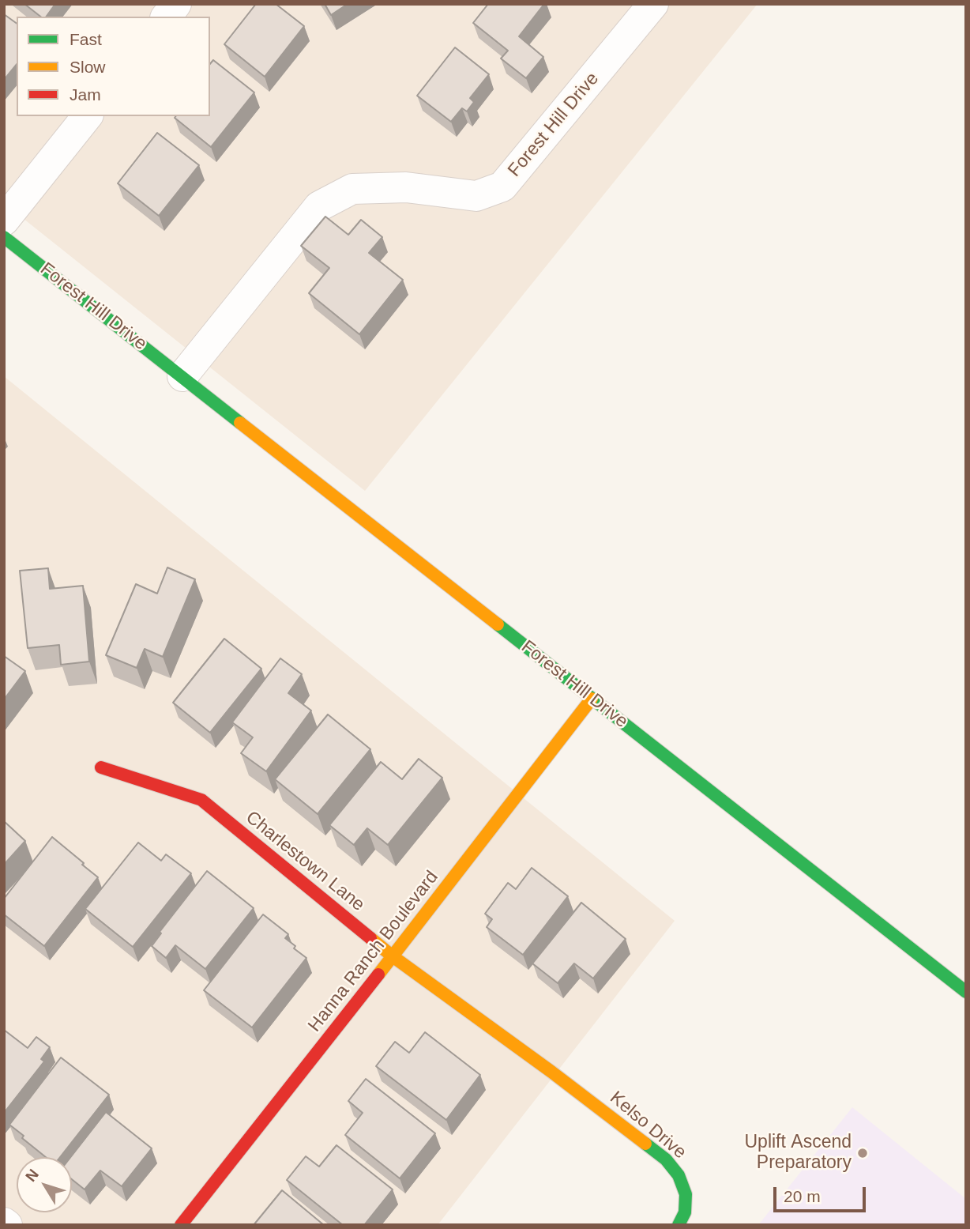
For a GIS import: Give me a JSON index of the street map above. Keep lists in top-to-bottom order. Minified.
{"streets":{"street":["Forest Hill Drive","Charlestown Lane","Hanna Ranch Boulevard","Kelso Drive"]},"crossings":[["Forest Hill Drive","Hanna Ranch Boulevard"],["Charlestown Lane","Hanna Ranch Boulevard"],["Charlestown Lane","Kelso Drive"]],"places":["Uplift Ascend Preparatory"],"legend":["Fast","Slow","Jam"],"scale_bar":"20 m","north":"top left"}
